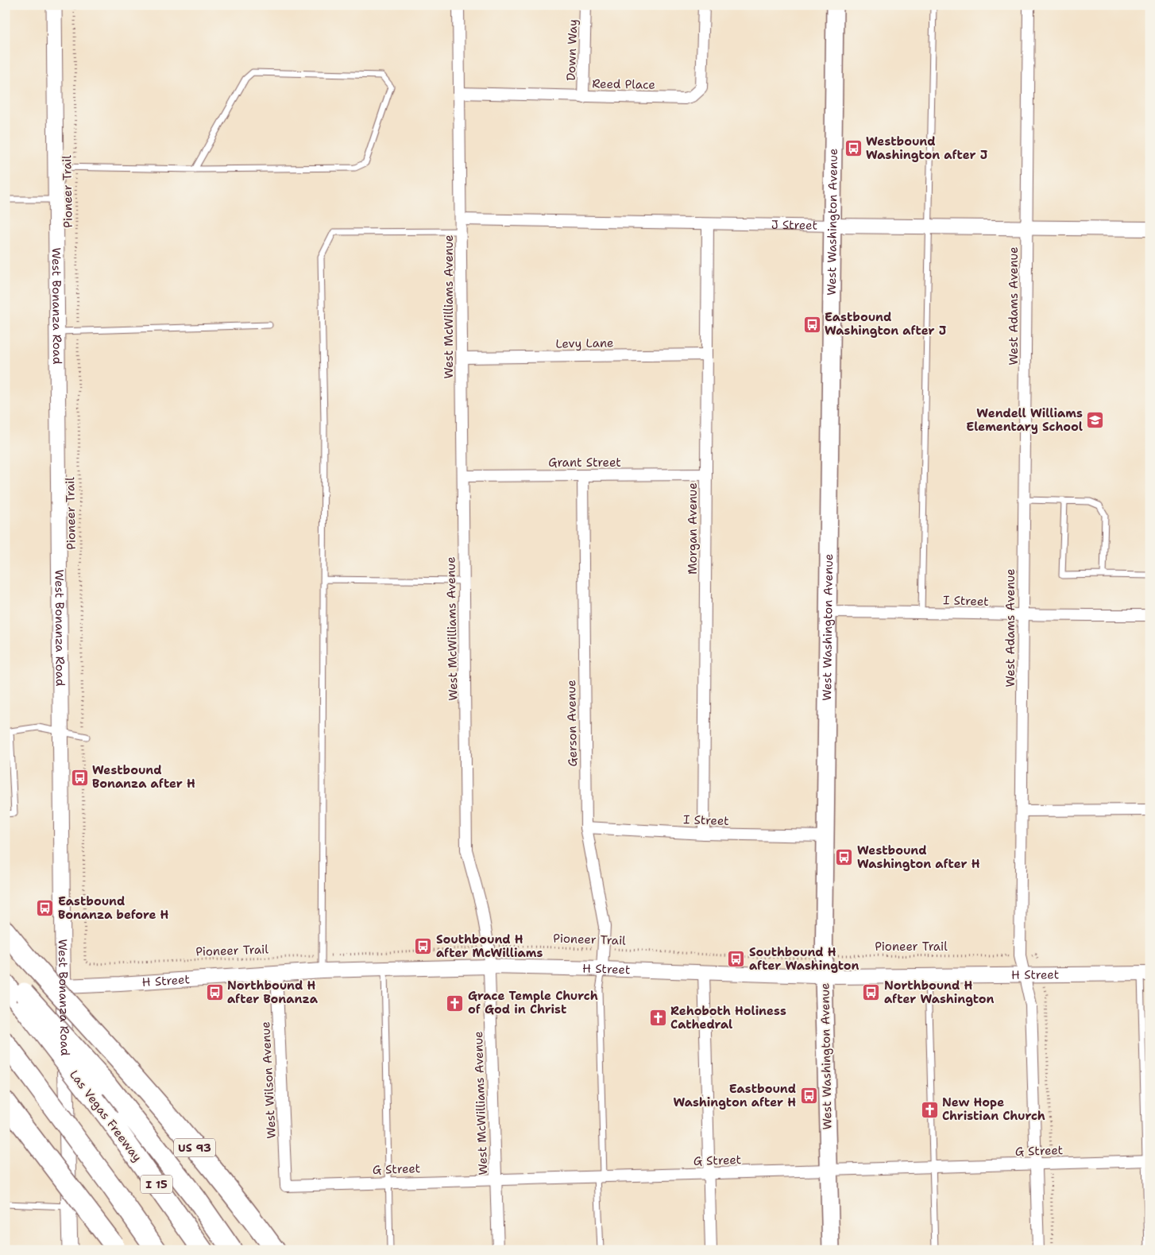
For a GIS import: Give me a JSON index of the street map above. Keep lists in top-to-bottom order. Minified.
{"streets":{"highway":["Las Vegas Freeway","US 93","I 15"],"main road":["West Washington Avenue","West Bonanza Road"],"street":["Down Way","Reed Place","J Street","West Adams Avenue","West McWilliams Avenue","Levy Lane","Grant Street","Morgan Avenue","I Street","Gerson Avenue","H Street","West Wilson Avenue","G Street"],"path":["Pioneer Trail"]},"crossings":[["Down Way","Reed Place"],["Reed Place","West McWilliams Avenue"],["Pioneer Trail","West Washington Avenue"],["Pioneer Trail","West Adams Avenue"],["Pioneer Trail","West McWilliams Avenue"],["Pioneer Trail","Gerson Avenue"],["Pioneer Trail","H Street"],["Pioneer Trail","G Street"],["West Washington Avenue","J Street"],["West Washington Avenue","I Street"],["West Washington Avenue","H Street"],["West Washington Avenue","G Street"],["J Street","West Adams Avenue"],["J Street","West McWilliams Avenue"],["J Street","Morgan Avenue"],["West Bonanza Road","H Street"],["West Adams Avenue","I Street"],["West Adams Avenue","H Street"],["West Adams Avenue","G Street"],["West McWilliams Avenue","Levy Lane"],["West McWilliams Avenue","Grant Street"],["West McWilliams Avenue","H Street"],["West McWilliams Avenue","G Street"],["Levy Lane","Morgan Avenue"],["Grant Street","Morgan Avenue"],["Grant Street","Gerson Avenue"],["Morgan Avenue","I Street"],["I Street","Gerson Avenue"],["Gerson Avenue","H Street"],["H Street","West Wilson Avenue"],["West Wilson Avenue","G Street"]],"places":{"bus stop":["Westbound Washington after J","Eastbound Washington after J","Westbound Bonanza after H","Westbound Washington after H","Eastbound Bonanza before H","Southbound H after McWilliams","Southbound H after Washington","Northbound H after Bonanza","Northbound H after Washington","Eastbound Washington after H"],"school or university":["Wendell Williams Elementary School"],"church":["Grace Temple Church of God in Christ","Rehoboth Holiness Cathedral","New Hope Christian Church"]}}
